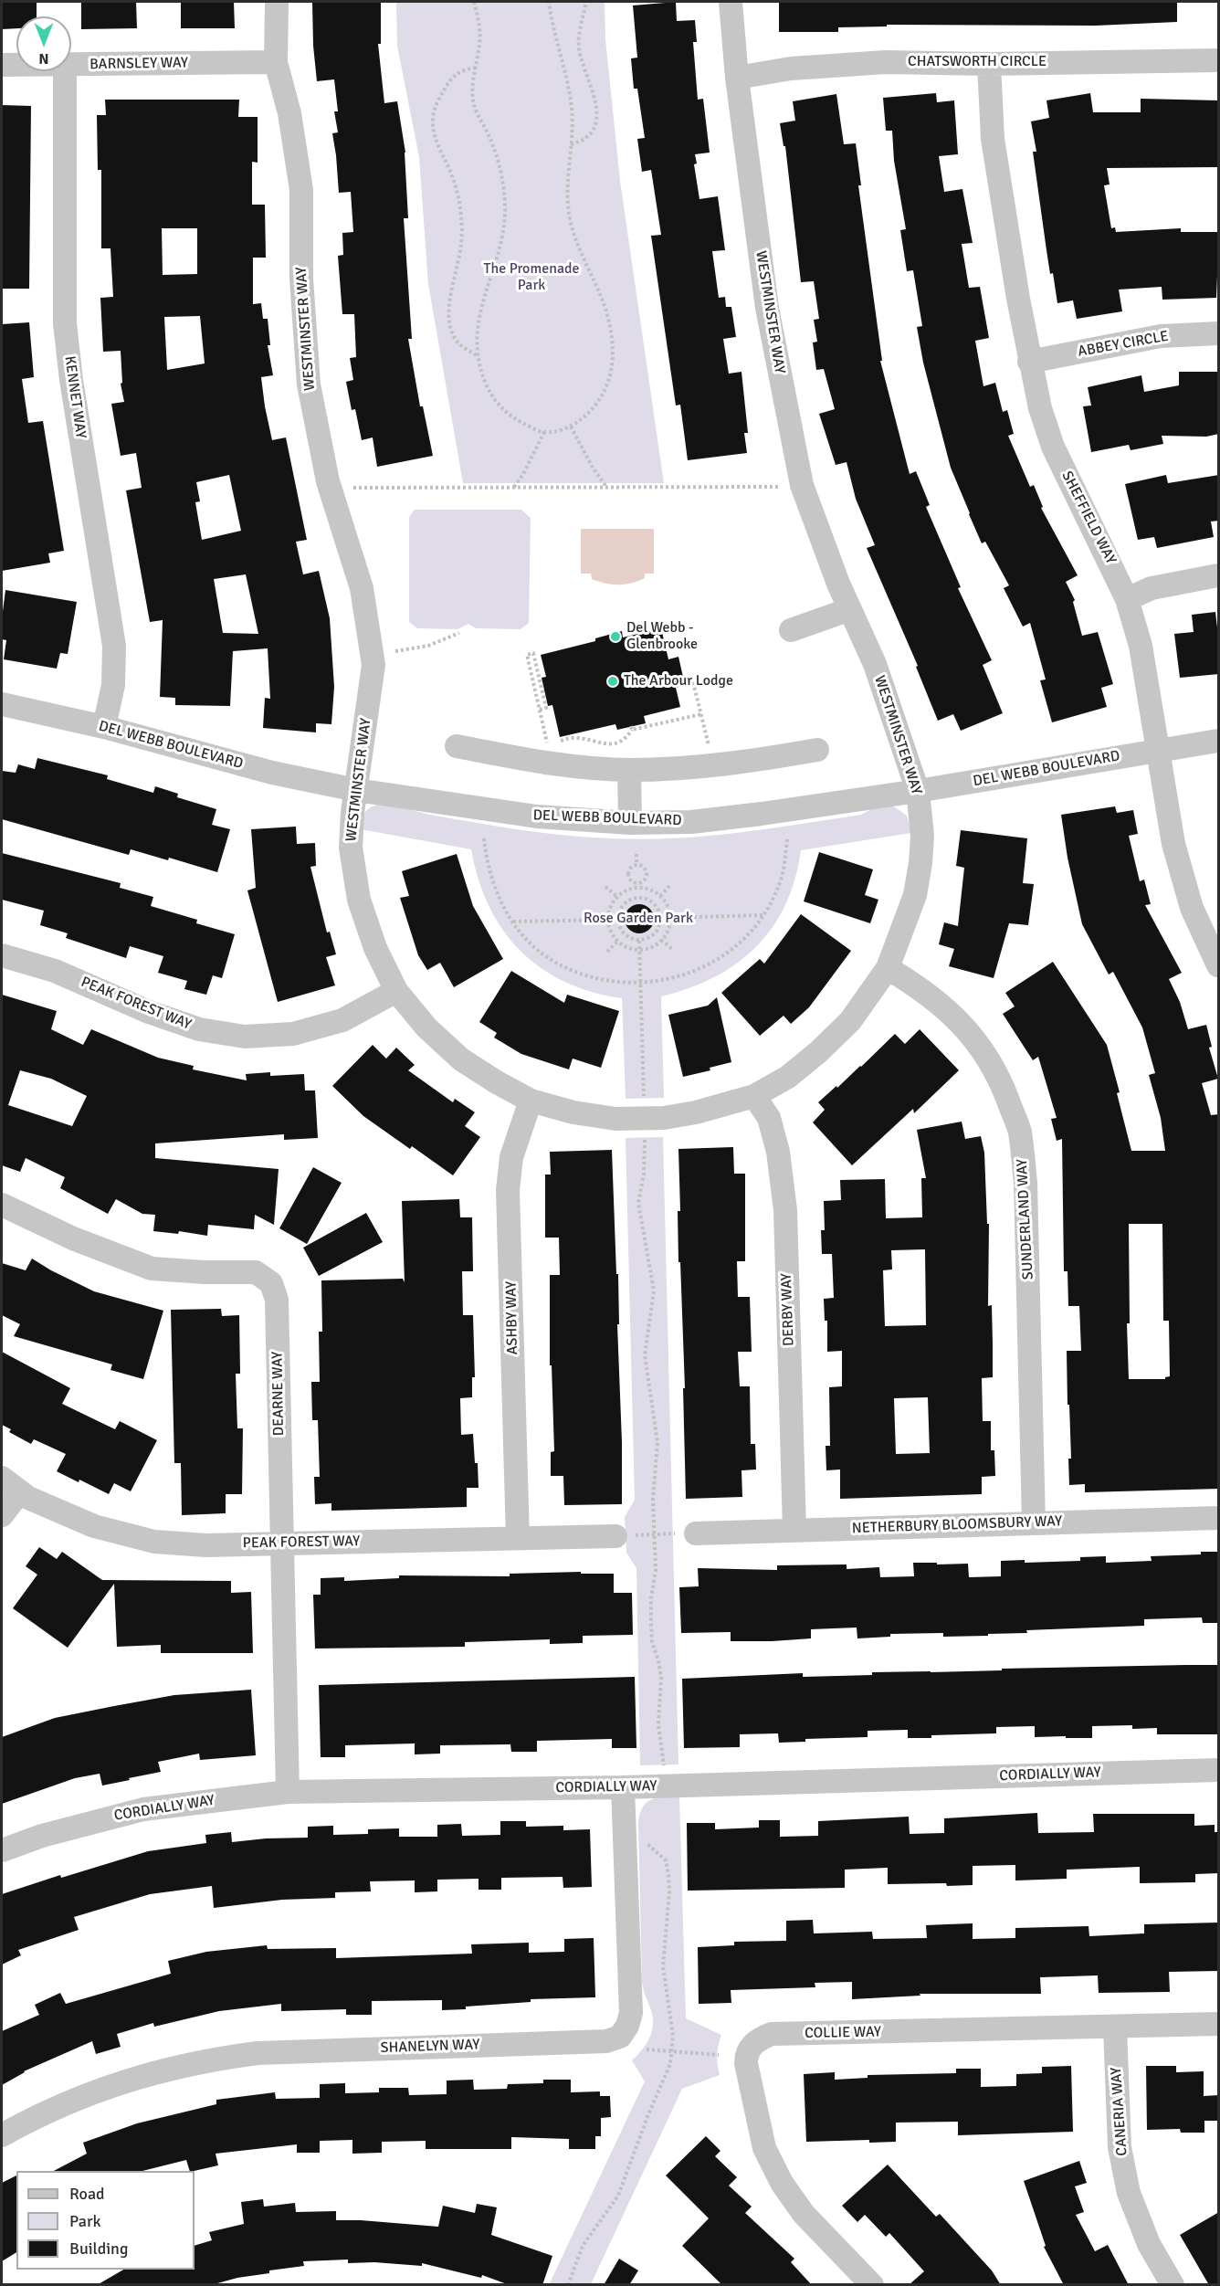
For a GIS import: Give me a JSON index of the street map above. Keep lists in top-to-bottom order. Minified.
{"streets":{"street":["CHATSWORTH CIRCLE","BARNSLEY WAY","WESTMINSTER WAY","ABBEY CIRCLE","KENNET WAY","SHEFFIELD WAY","DEL WEBB BOULEVARD","PEAK FOREST WAY","SUNDERLAND WAY","DERBY WAY","ASHBY WAY","DEARNE WAY","NETHERBURY BLOOMSBURY WAY","CORDIALLY WAY","COLLIE WAY","SHANELYN WAY","CANERIA WAY"]},"crossings":[["CHATSWORTH CIRCLE","WESTMINSTER WAY"],["CHATSWORTH CIRCLE","SHEFFIELD WAY"],["BARNSLEY WAY","WESTMINSTER WAY"],["WESTMINSTER WAY","DEL WEBB BOULEVARD"],["WESTMINSTER WAY","PEAK FOREST WAY"],["WESTMINSTER WAY","SUNDERLAND WAY"],["WESTMINSTER WAY","DERBY WAY"],["WESTMINSTER WAY","ASHBY WAY"],["ABBEY CIRCLE","SHEFFIELD WAY"],["KENNET WAY","DEL WEBB BOULEVARD"],["SHEFFIELD WAY","DEL WEBB BOULEVARD"],["PEAK FOREST WAY","ASHBY WAY"],["PEAK FOREST WAY","DEARNE WAY"],["SUNDERLAND WAY","NETHERBURY BLOOMSBURY WAY"],["DERBY WAY","NETHERBURY BLOOMSBURY WAY"],["DEARNE WAY","CORDIALLY WAY"],["CORDIALLY WAY","SHANELYN WAY"],["COLLIE WAY","CANERIA WAY"]],"parks":["The Promenade Park","Rose Garden Park"],"places":["Del Webb - Glenbrooke","The Arbour Lodge"],"legend":["Road","Park","Building"],"north":"bottom"}
